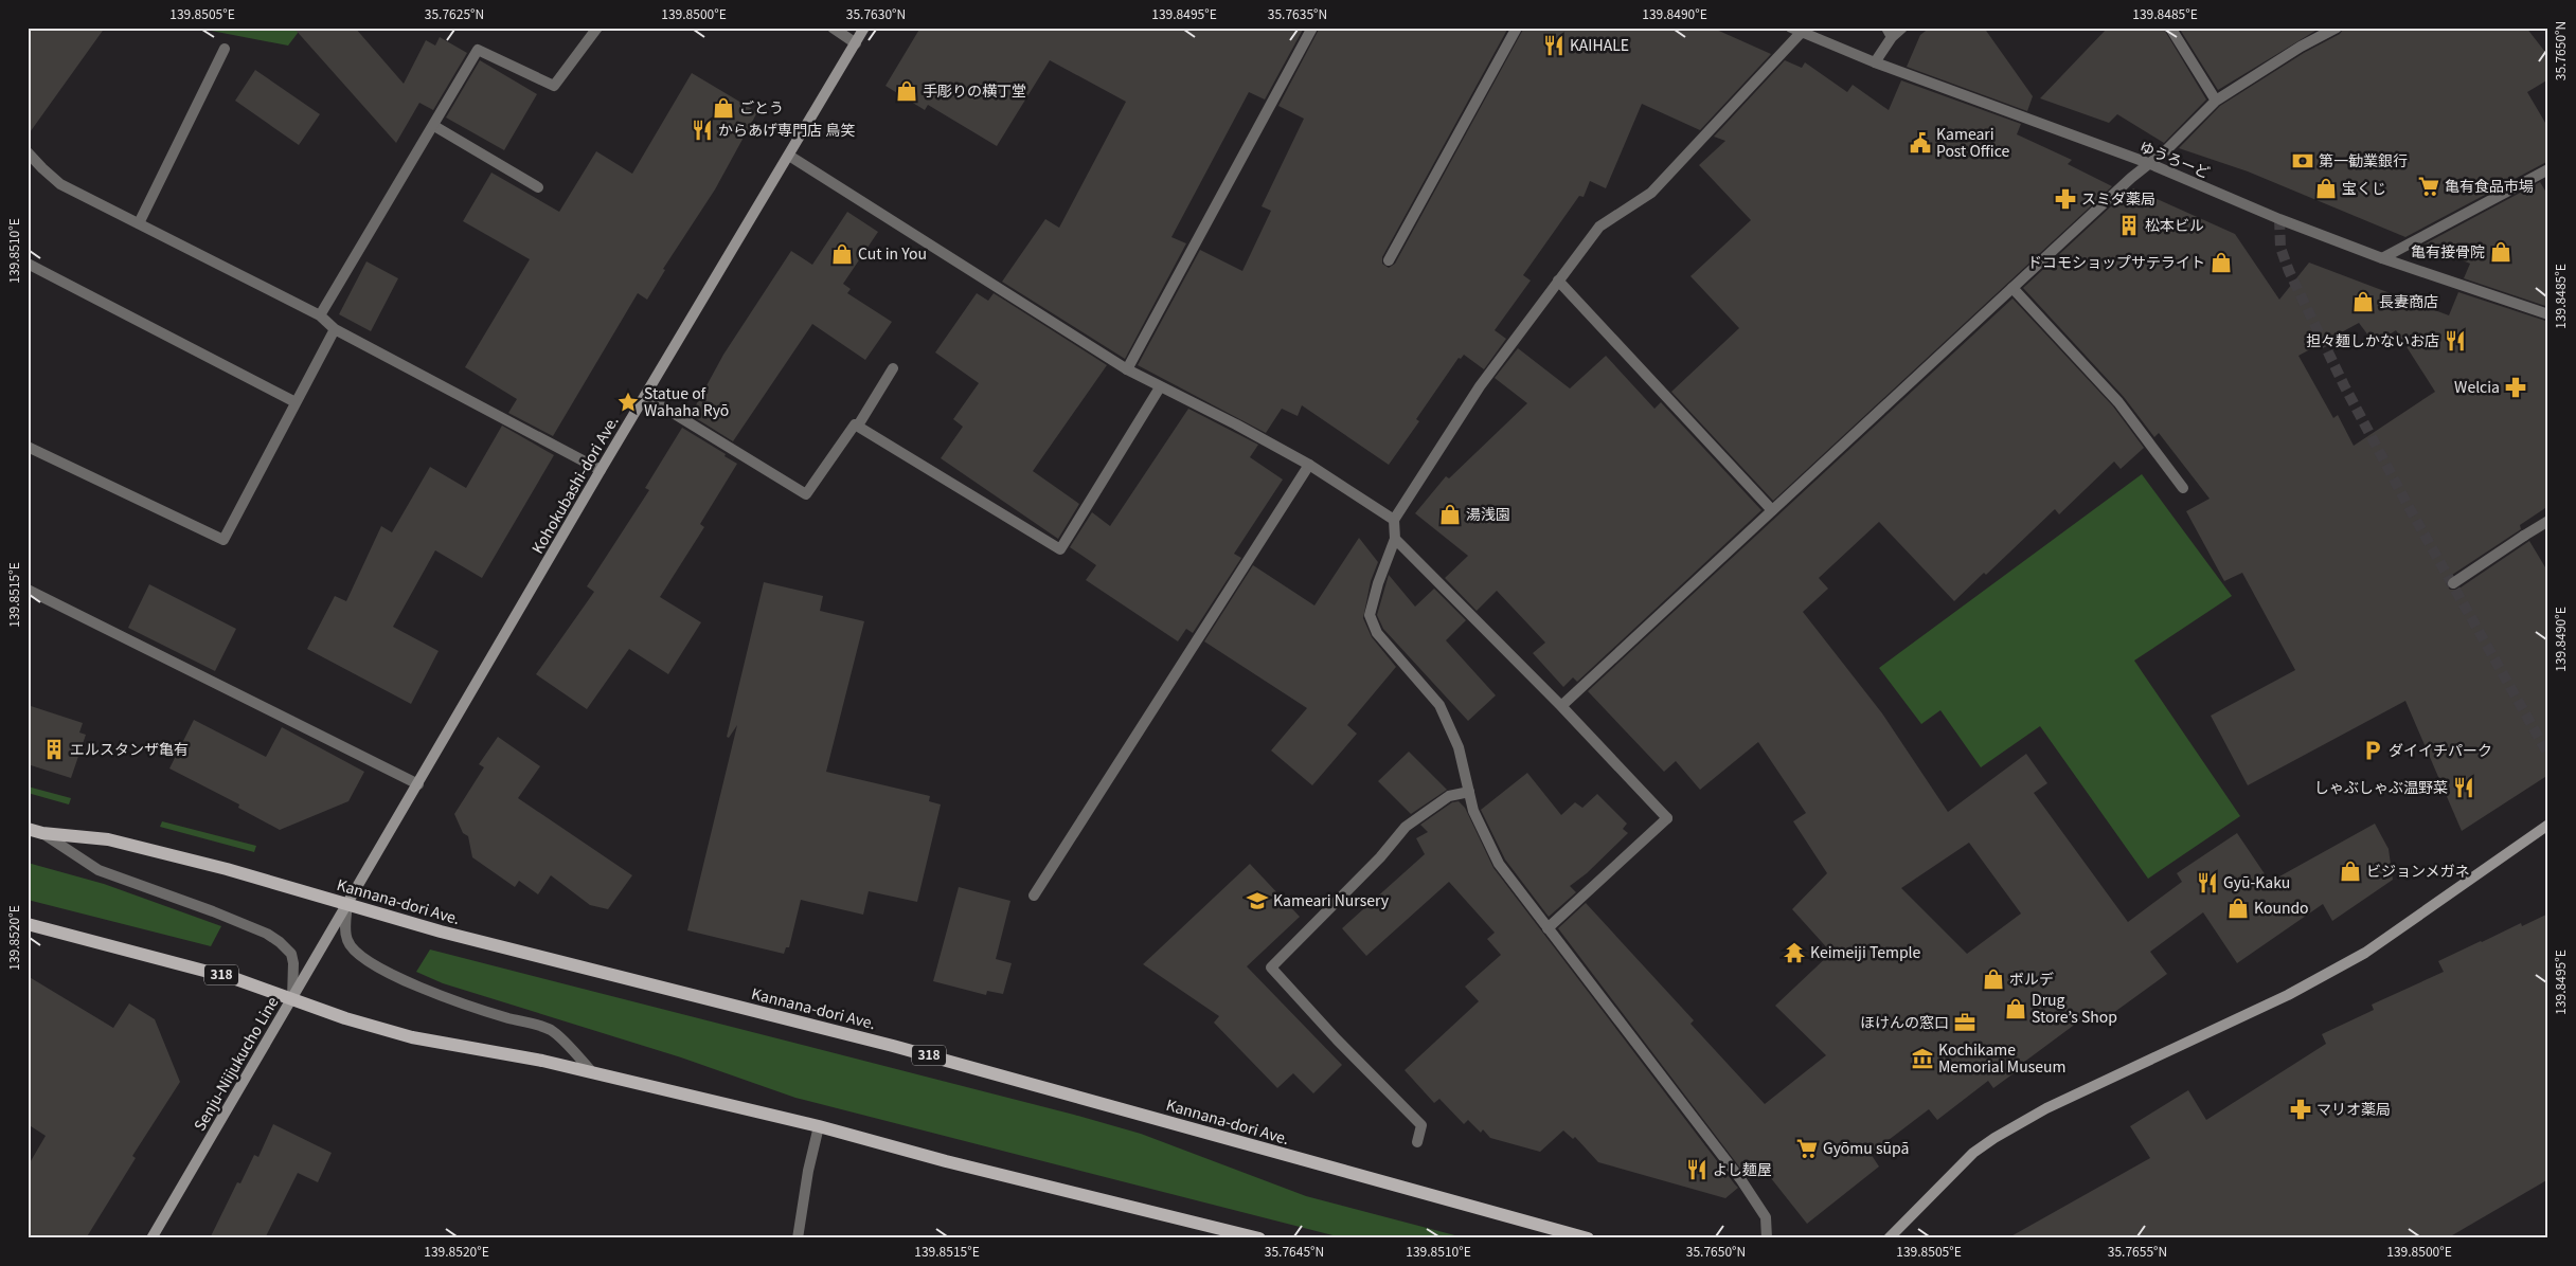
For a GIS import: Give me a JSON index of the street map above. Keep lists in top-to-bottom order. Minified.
{"streets":{"main road":["Kohokubashi-dori Ave.","Kannana-dori Ave.","318","Senju-Niijukucho Line"],"street":["ゆうろーど"]},"crossings":[["Kohokubashi-dori Ave.","Kannana-dori Ave."],["Kohokubashi-dori Ave.","Senju-Niijukucho Line"],["Kannana-dori Ave.","Senju-Niijukucho Line"],["318","Senju-Niijukucho Line"]],"places":{"restaurant":["KAIHALE","からあげ専門店 鳥笑","担々麺しかないお店","しゃぶしゃぶ温野菜","Gyū-Kaku","よし麺屋"],"shop":["手彫りの横丁堂","ごとう","宝くじ","亀有接骨院","Cut in You","ドコモショップサテライト","長妻商店","湯浅園","ビジョンメガネ","Koundo","ボルデ","Drug Store’s Shop"],"public building":["Kameari Post Office"],"bank":["第一勧業銀行"],"supermarket":["亀有食品市場","Gyōmu sūpā"],"pharmacy":["スミダ薬局","Welcia","マリオ薬局"],"building":["松本ビル","エルスタンザ亀有"],"place":["Statue of Wahaha Ryō"],"parking":["ダイイチパーク"],"school or university":["Kameari Nursery"],"temple":["Keimeiji Temple"],"office":["ほけんの窓口"],"museum":["Kochikame Memorial Museum"]},"coordinates":["139.8505°E","35.7625°N","139.8500°E","35.7630°N","139.8495°E","35.7635°N","139.8490°E","139.8485°E","35.7650°N","139.8510°E","139.8515°E","139.8520°E","35.7645°N","35.7655°N"]}
